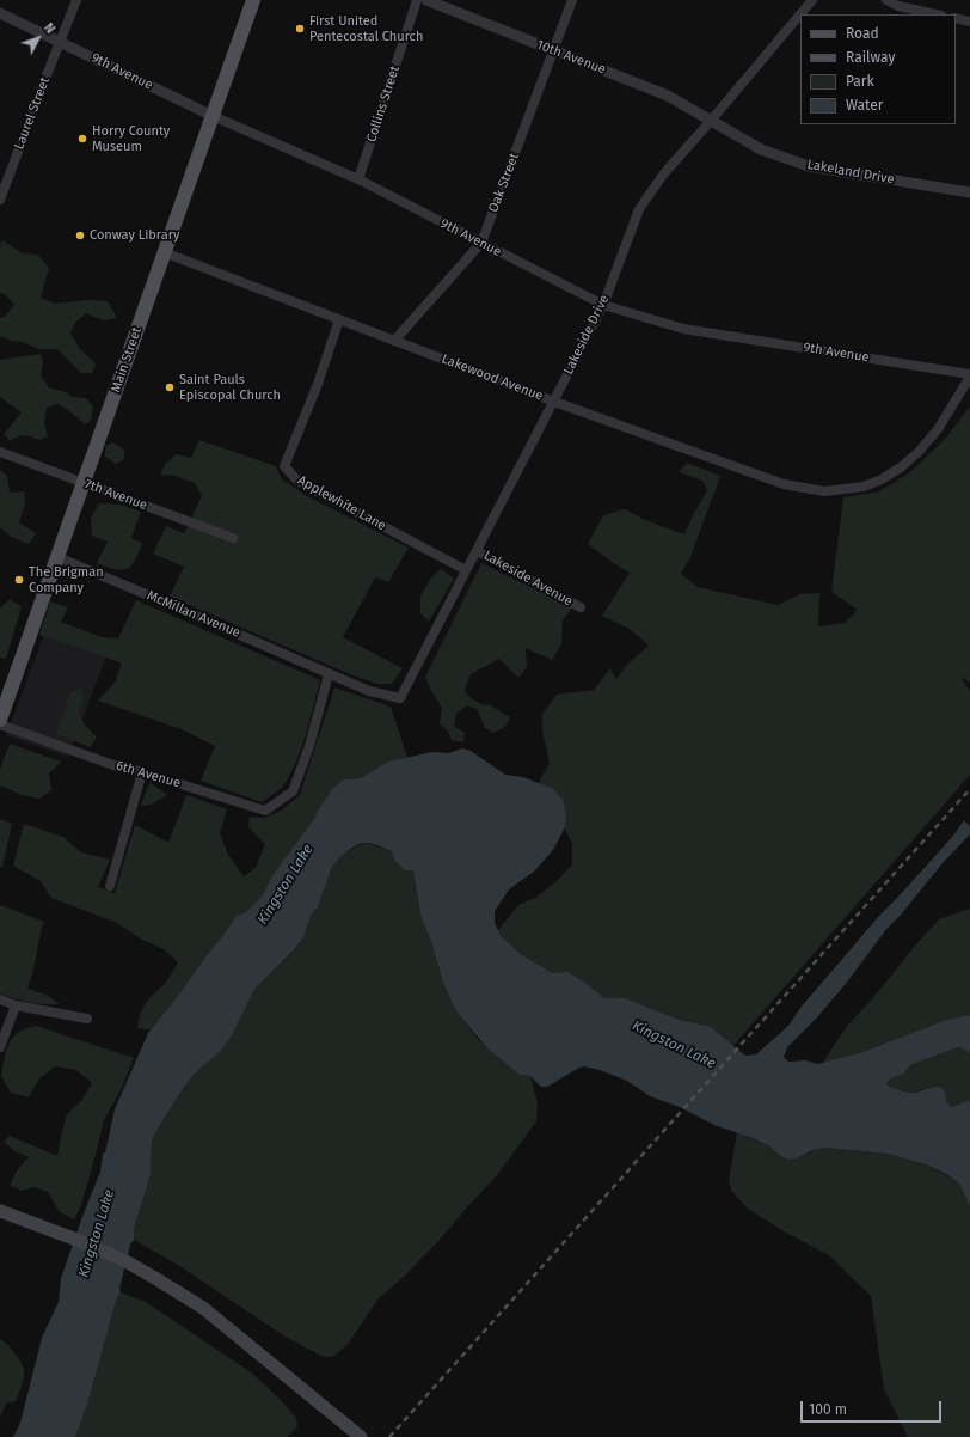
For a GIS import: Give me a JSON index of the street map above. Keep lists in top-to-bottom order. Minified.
{"streets":{"main road":["Main Street"],"street":["10th Avenue","9th Avenue","Collins Street","Laurel Street","Lakeland Drive","Oak Street","Lakeside Drive","Lakewood Avenue","7th Avenue","Applewhite Lane","Lakeside Avenue","McMillan Avenue","6th Avenue"]},"crossings":[["10th Avenue","Lakeland Drive"],["10th Avenue","Oak Street"],["10th Avenue","Lakeside Drive"],["9th Avenue","Collins Street"],["9th Avenue","Laurel Street"],["9th Avenue","Oak Street"],["9th Avenue","Lakeside Drive"],["9th Avenue","Main Street"],["9th Avenue","Lakewood Avenue"],["Lakeland Drive","Lakeside Drive"],["Oak Street","Lakewood Avenue"],["Lakeside Drive","Lakewood Avenue"],["Lakeside Drive","Applewhite Lane"],["Lakeside Drive","Lakeside Avenue"],["Lakeside Drive","McMillan Avenue"],["Main Street","Lakewood Avenue"],["Main Street","7th Avenue"],["Main Street","McMillan Avenue"],["Lakewood Avenue","Applewhite Lane"],["McMillan Avenue","6th Avenue"]],"water":["Kingston Lake"],"places":["First United Pentecostal Church","Horry County Museum","Conway Library","Saint Pauls Episcopal Church","The Brigman Company"],"legend":["Road","Railway","Park","Water"],"scale_bar":"100 m","north":"top right"}
